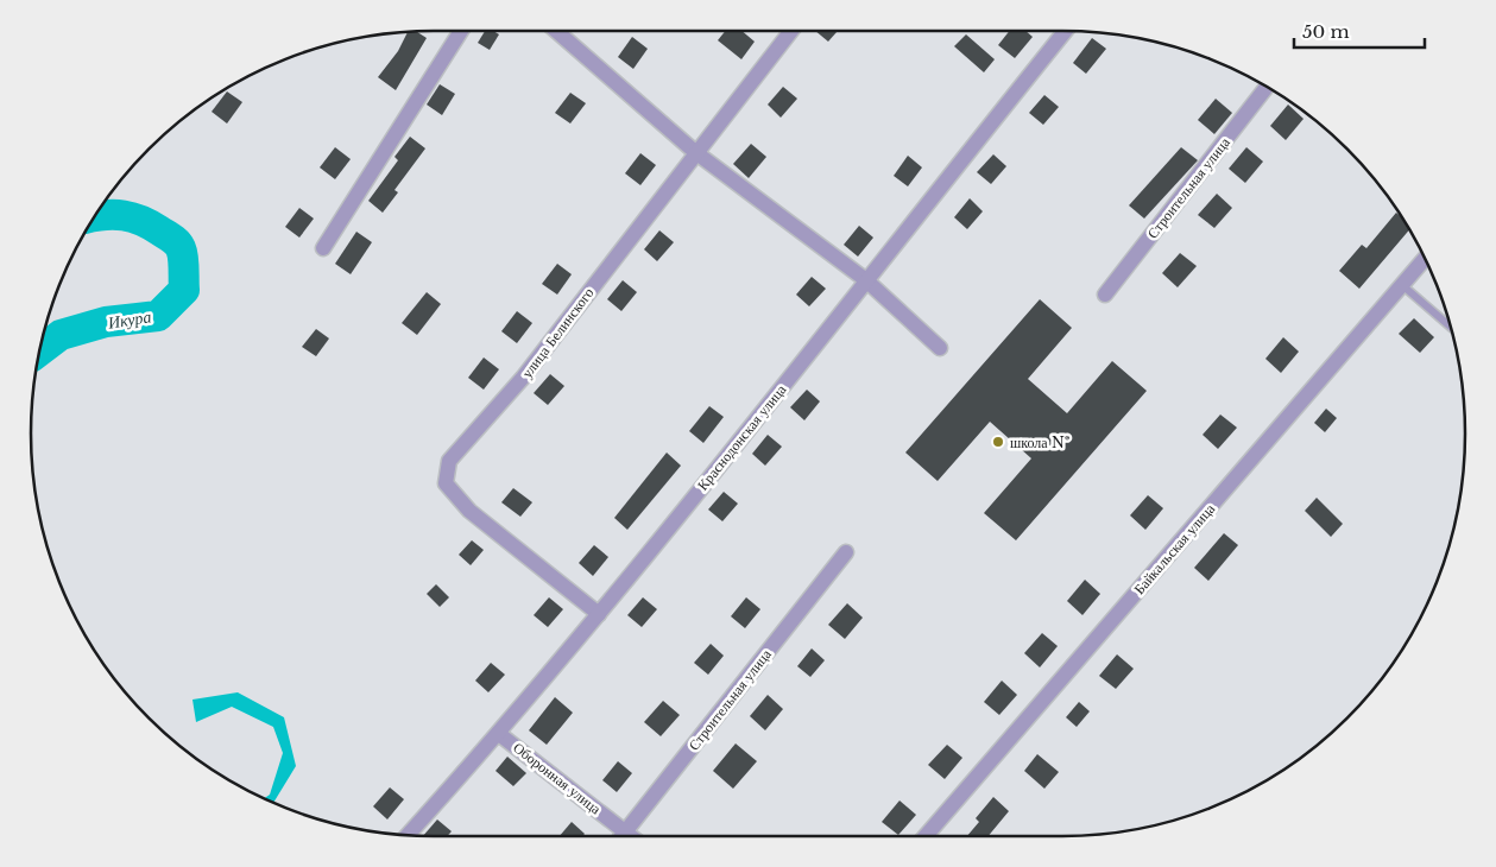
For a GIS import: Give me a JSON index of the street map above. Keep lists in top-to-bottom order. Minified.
{"streets":{"street":["Строительная улица","улица Белинского","Краснодонская улица","Байкальская улица","Оборонная улица"]},"crossings":[["Строительная улица","Оборонная улица"],["улица Белинского","Краснодонская улица"],["Краснодонская улица","Оборонная улица"]],"water":["Икура"],"places":["школа №"],"scale_bar":"50 m"}
